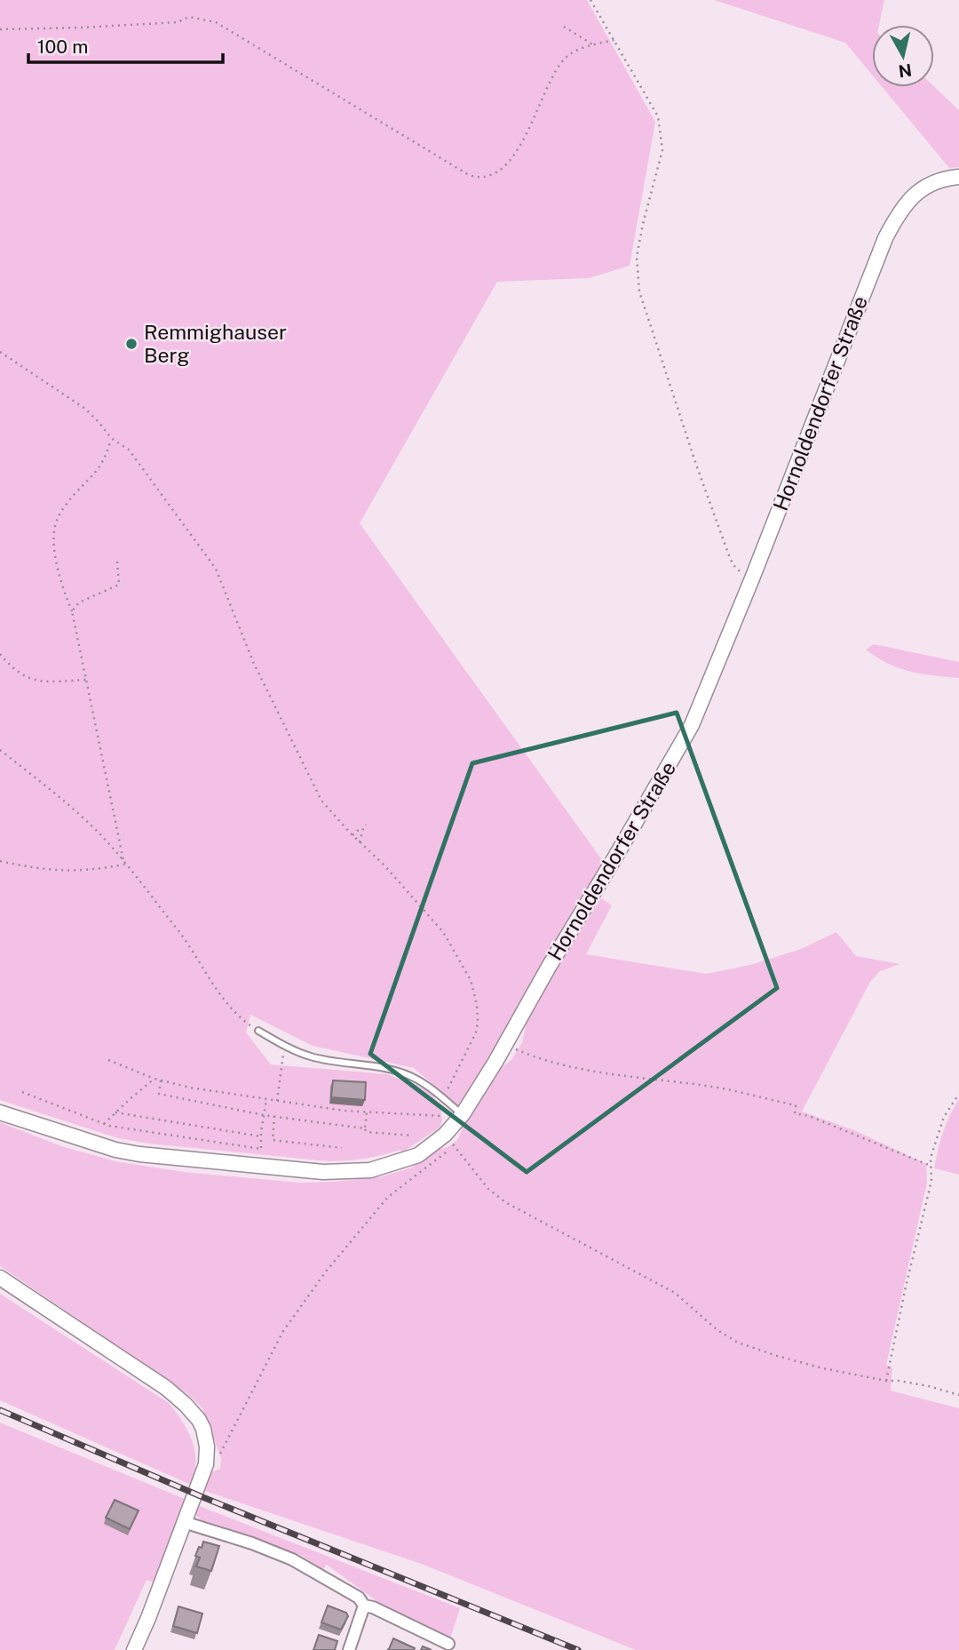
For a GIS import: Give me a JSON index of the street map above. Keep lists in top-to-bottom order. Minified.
{"streets":{"street":["Hornoldendorfer Straße"]},"places":["Remmighauser Berg"],"scale_bar":"100 m","north":"bottom"}
